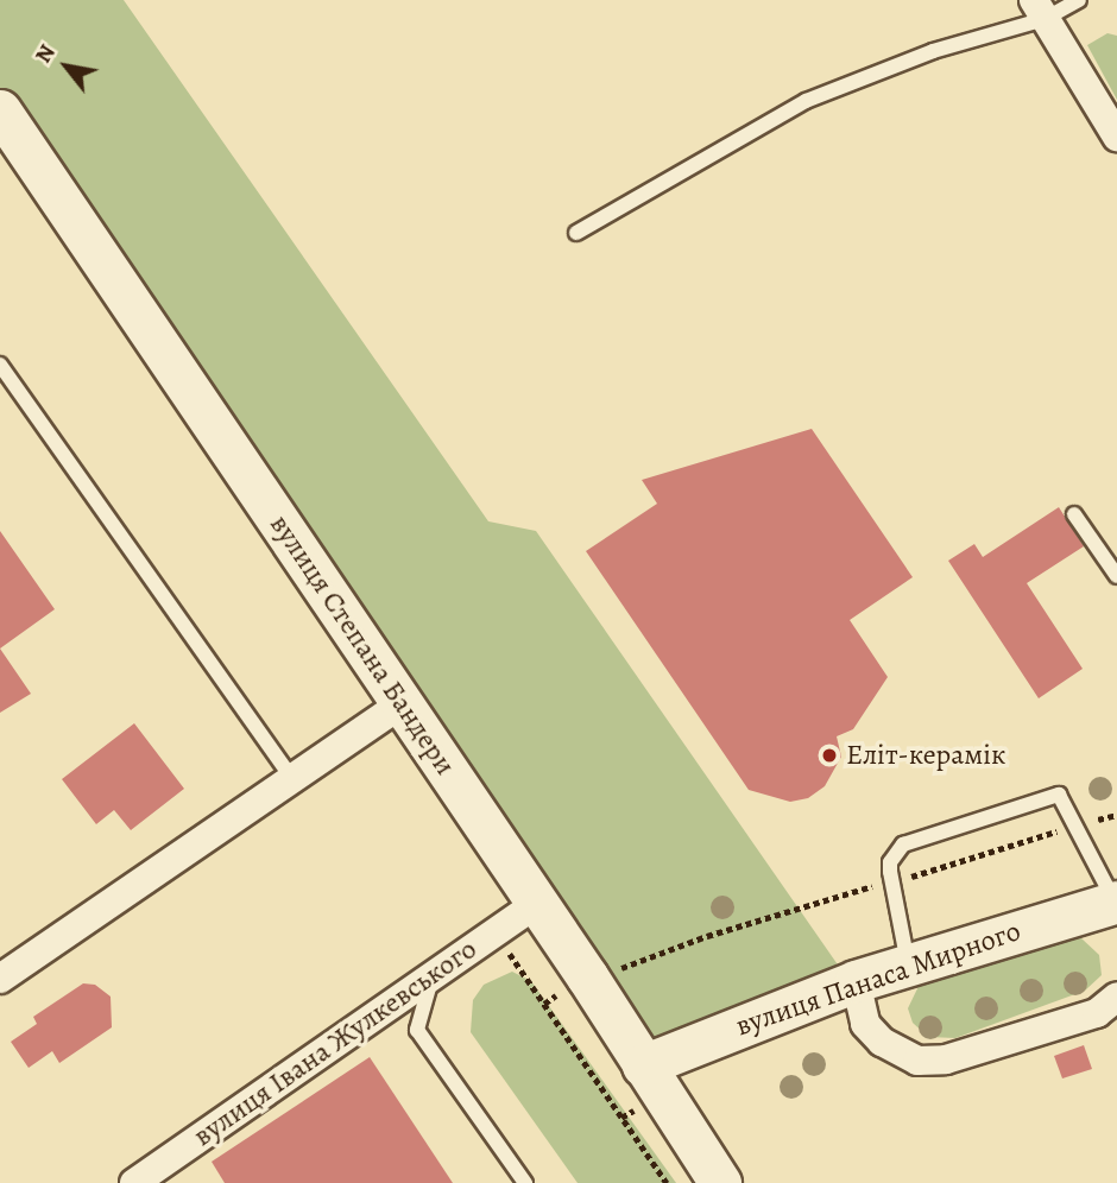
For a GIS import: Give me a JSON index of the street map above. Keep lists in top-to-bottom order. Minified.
{"streets":{"main road":["вулиця Степана Бандери","вулиця Панаса Мирного"],"street":["вулиця Івана Жулкевського"]},"crossings":[["вулиця Степана Бандери","вулиця Панаса Мирного"],["вулиця Степана Бандери","вулиця Івана Жулкевського"]],"places":["Еліт-керамік"],"north":"top left"}
